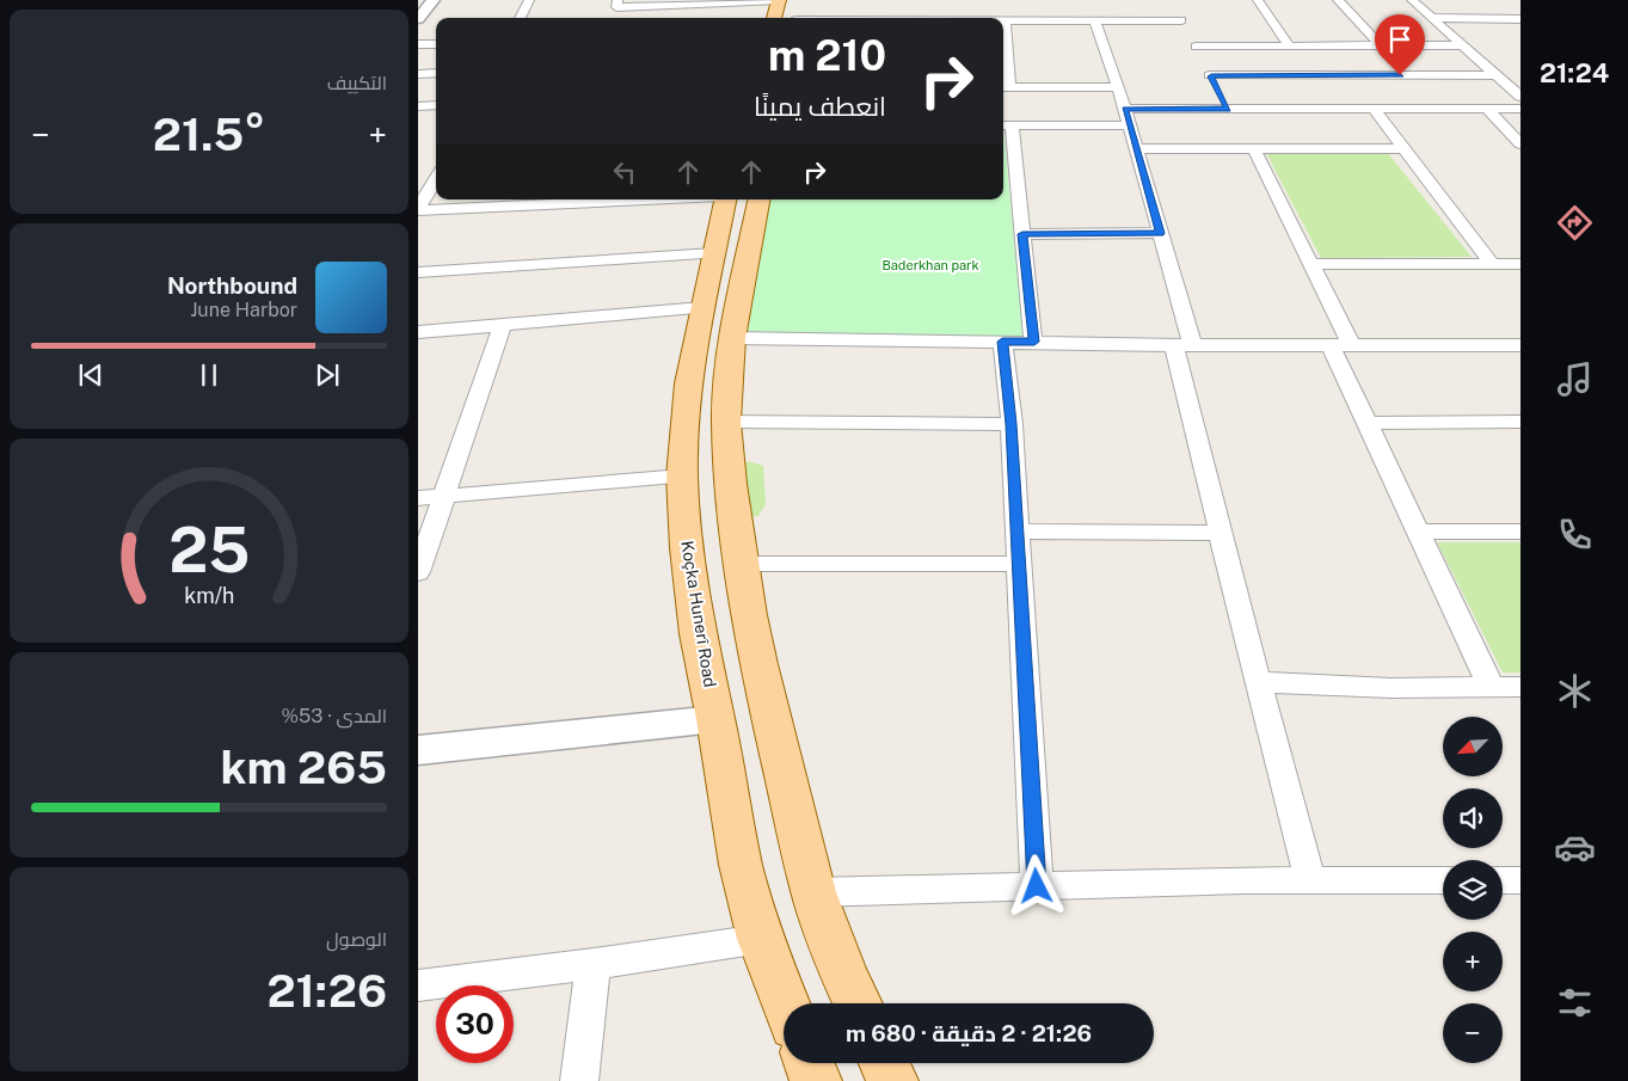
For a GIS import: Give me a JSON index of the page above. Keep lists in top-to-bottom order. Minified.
{"streets":{"main road":["Koçka Hunerî Road"]},"parks":["Baderkhan park"],"north":"bottom left","page":{"tabs":"21:24","tile":["التكييف",["المدى · 53%","265 km"],["الوصول","21:26"]],"turn":["210 m","انعطف يمينًا"],"heat":["−","21.5°","+"],"song":["Northbound","June Harbor"],"map_buttons":["+","−"],"limit":"30","trip":"21:26 · 2 دقيقة · 680 m","gauge":["25","km/h"]}}
